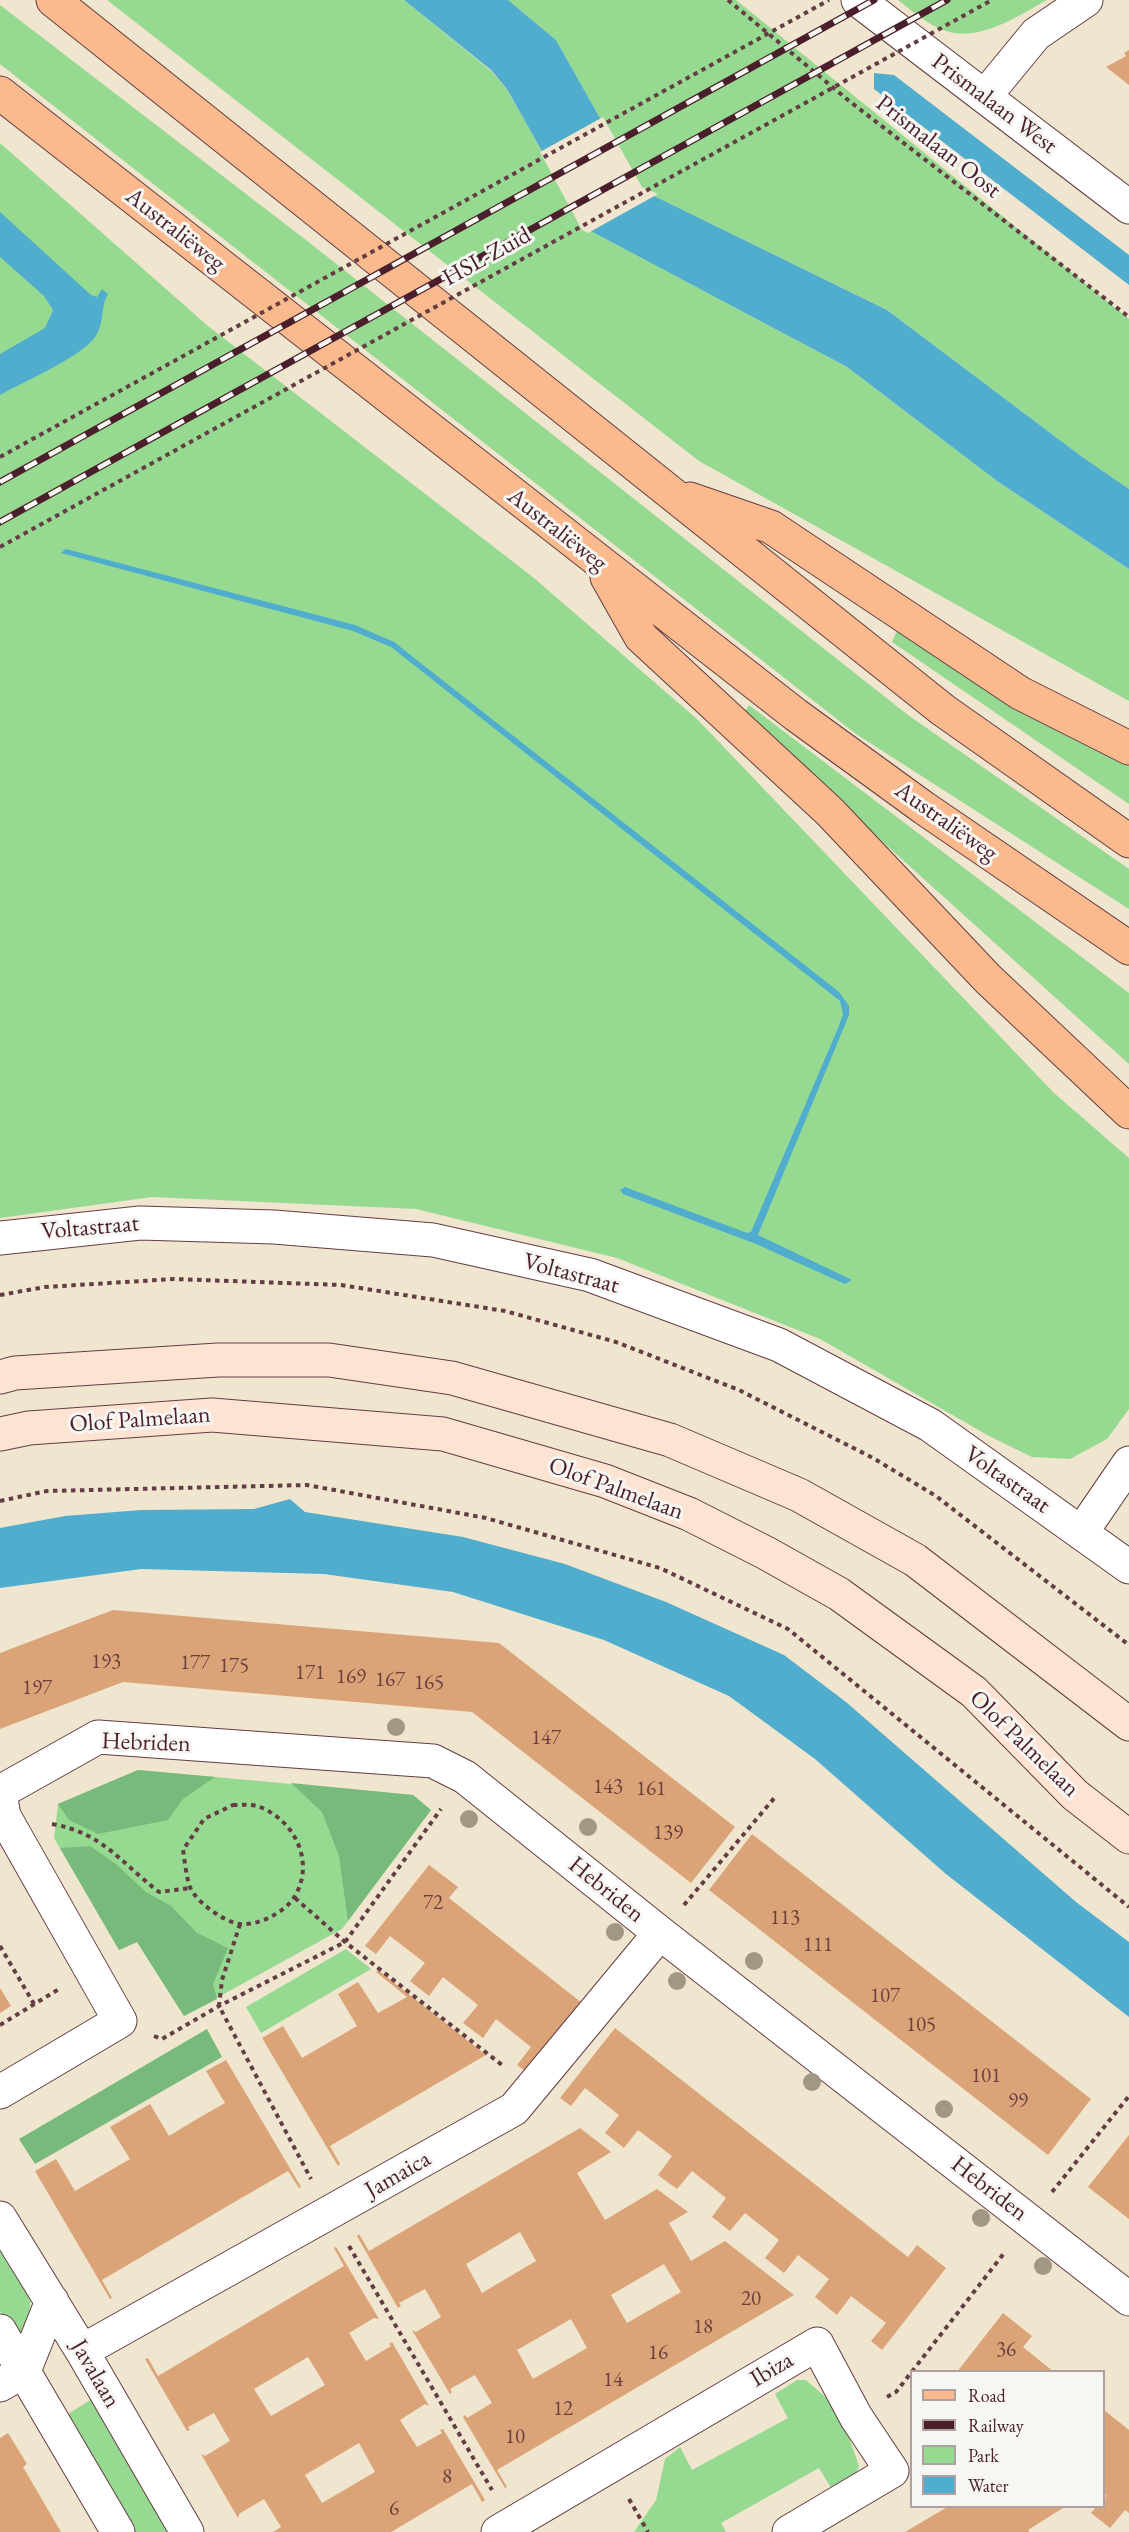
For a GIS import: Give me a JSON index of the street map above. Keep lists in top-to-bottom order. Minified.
{"streets":{"main road":["Australiëweg"],"street":["Prismalaan West","Voltastraat","Olof Palmelaan","Hebriden","Jamaica","Ibiza","Javalaan"],"path":["Prismalaan Oost","HSL-Zuid"]},"crossings":[["Hebriden","Jamaica"],["Jamaica","Javalaan"]],"house_numbers":["193","177","175","171","169","167","165","197","147","143","161","139","72","113","111","107","105","101","99","20","18","36","16","14","12","10","8","6"],"legend":["Road","Railway","Park","Water"]}
